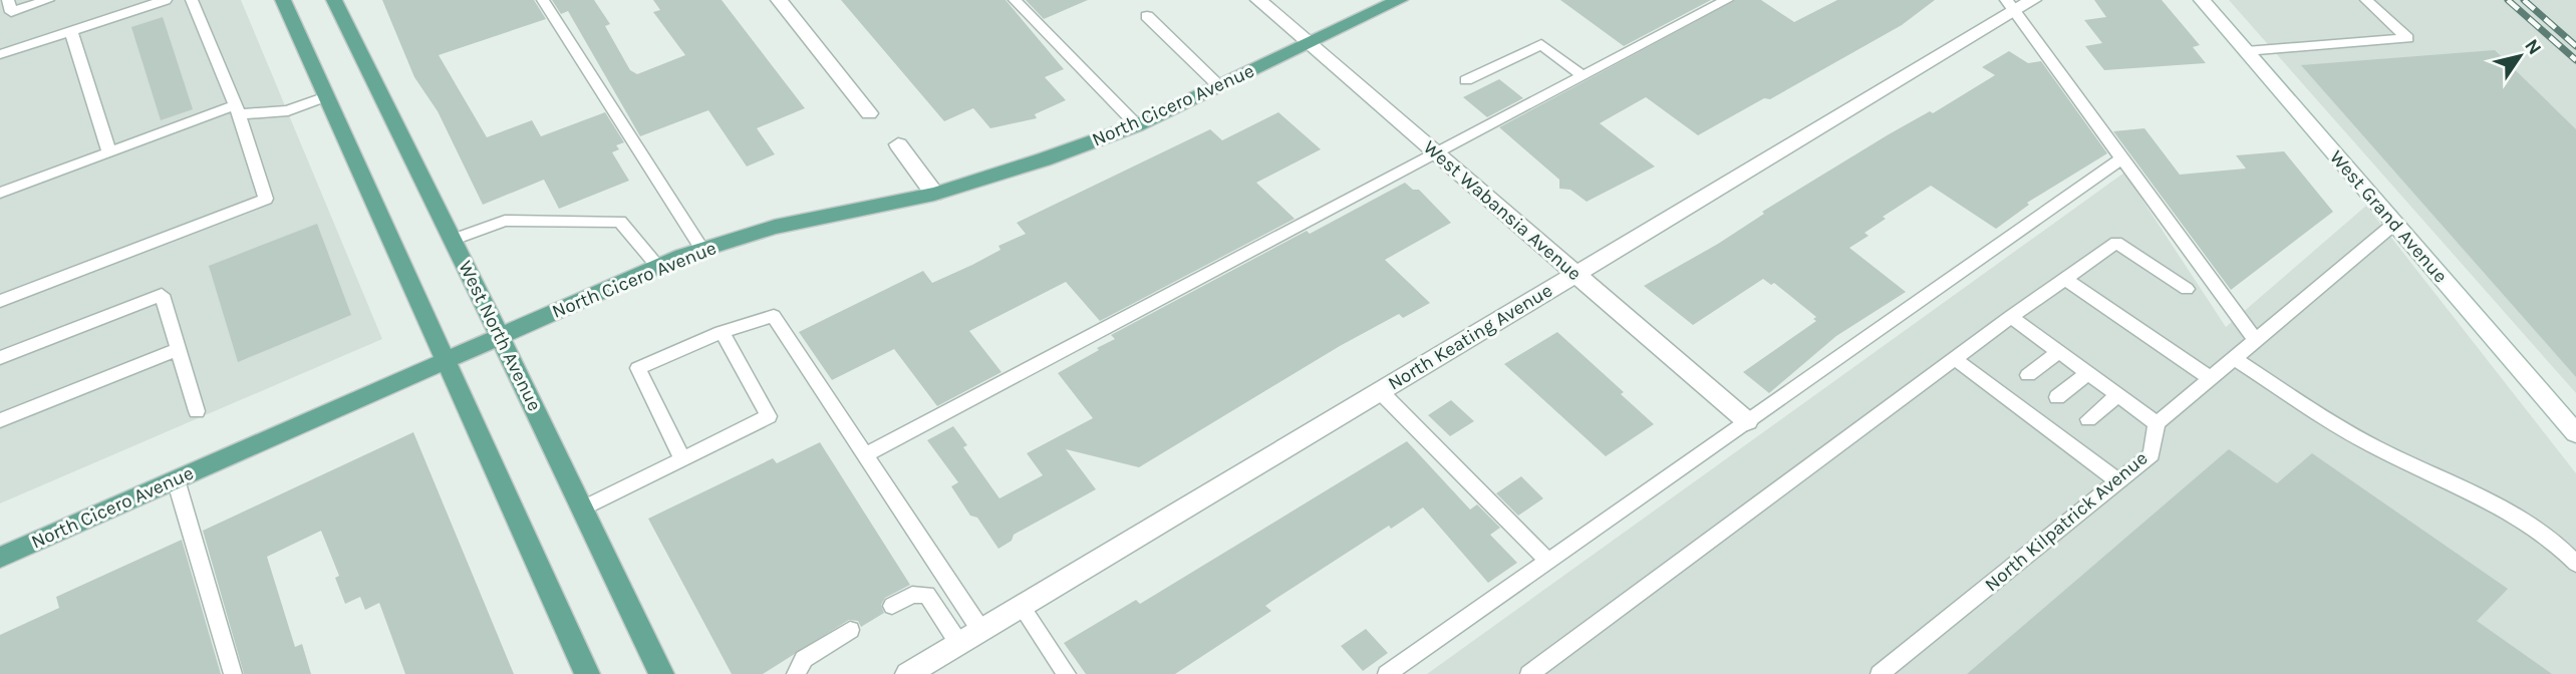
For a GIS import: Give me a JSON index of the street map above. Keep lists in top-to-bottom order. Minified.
{"streets":{"main road":["North Cicero Avenue","West North Avenue"],"street":["West Wabansia Avenue","West Grand Avenue","North Keating Avenue"],"lane":["North Kilpatrick Avenue"]},"crossings":[["North Cicero Avenue","West Wabansia Avenue"],["North Cicero Avenue","West North Avenue"],["West Wabansia Avenue","North Keating Avenue"]],"north":"top right"}
